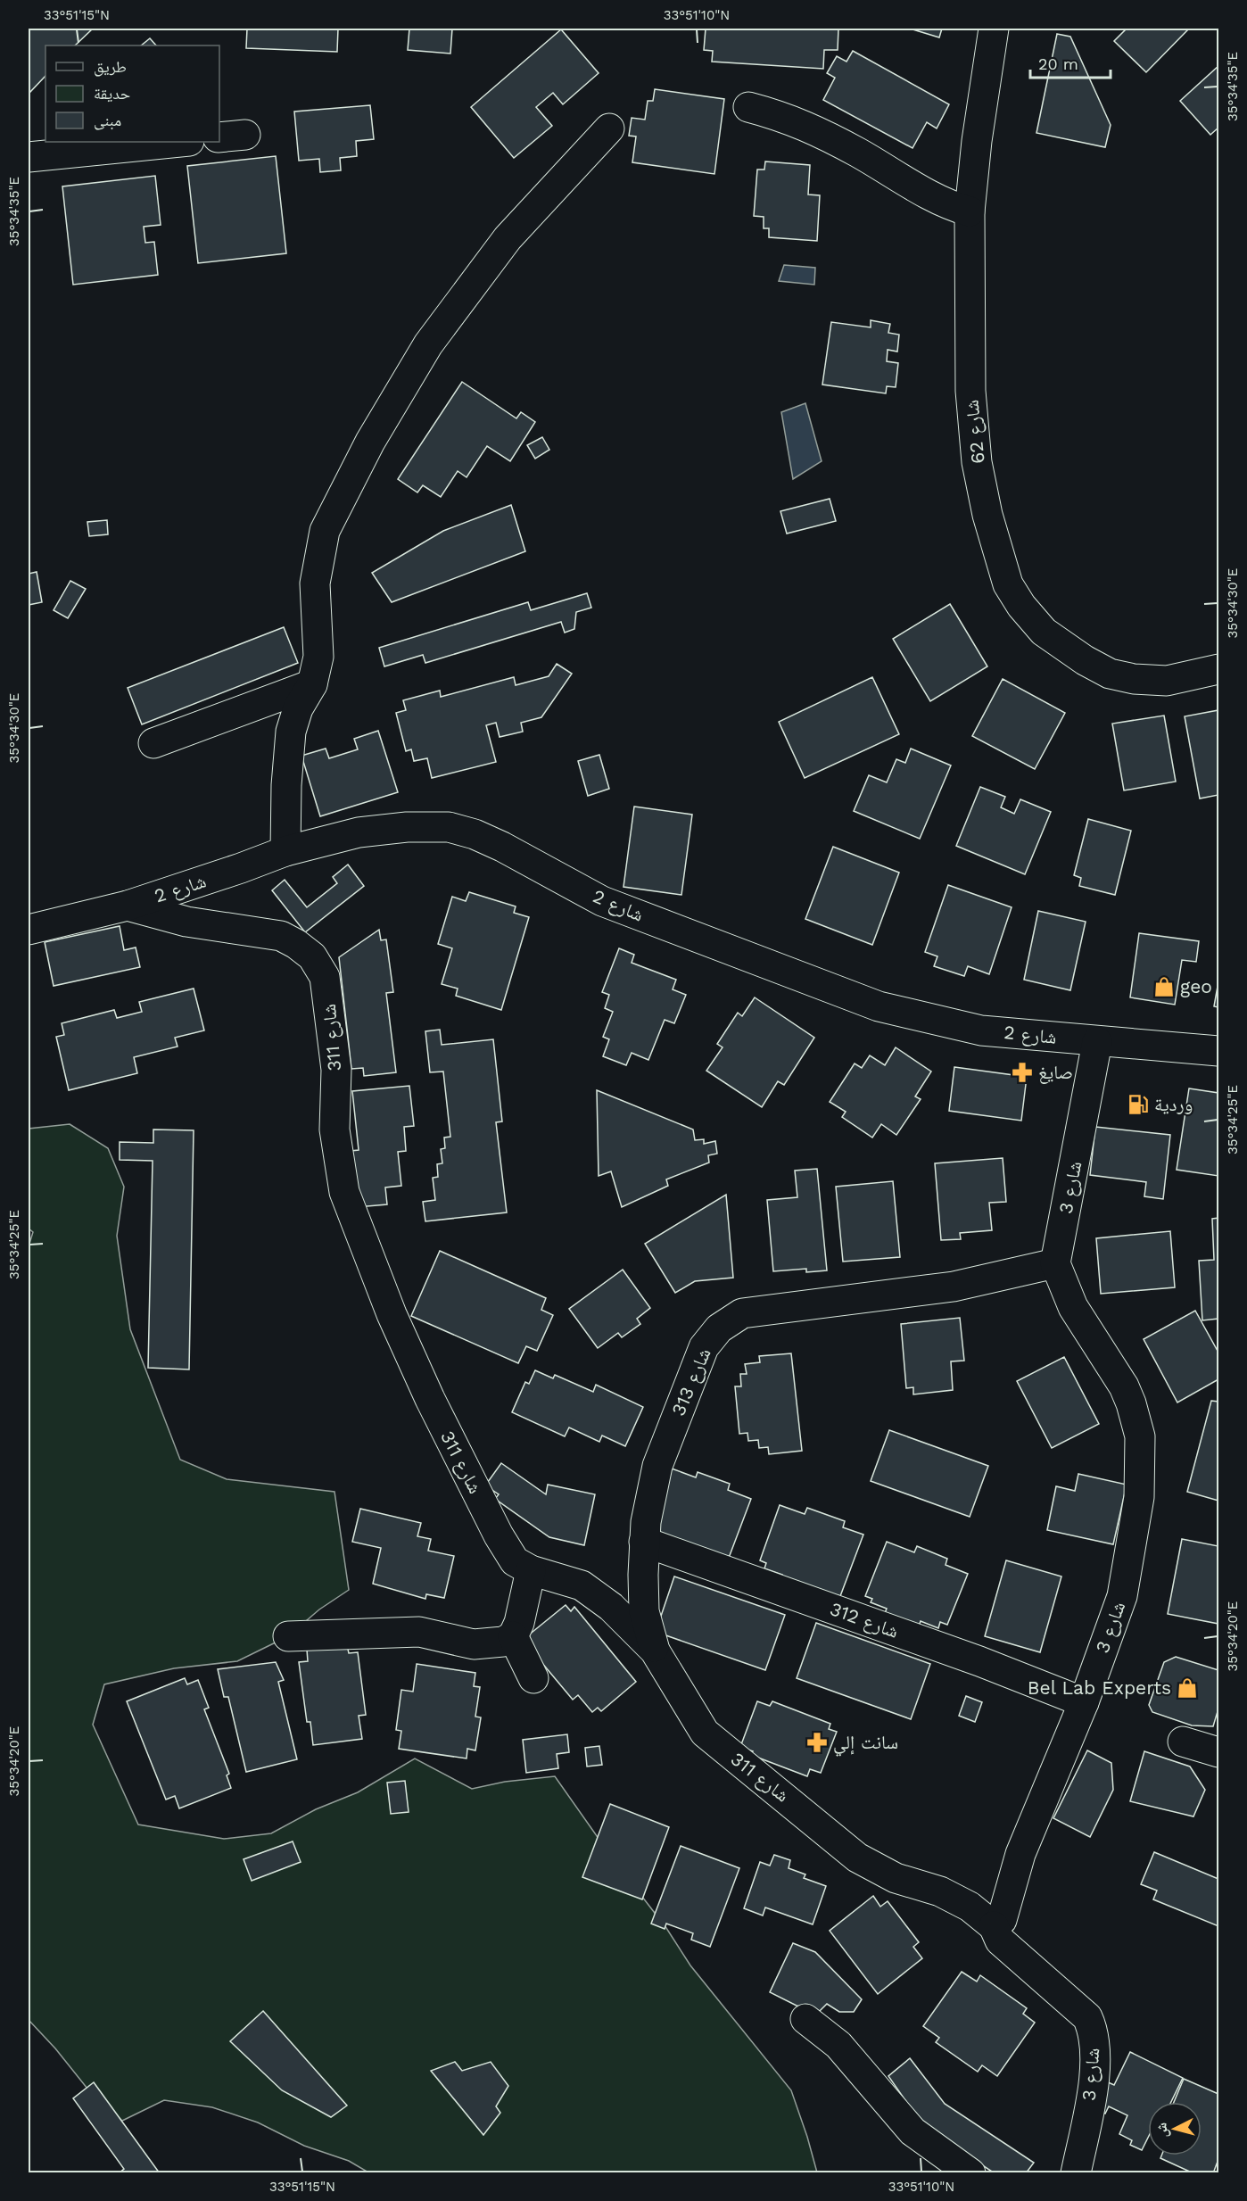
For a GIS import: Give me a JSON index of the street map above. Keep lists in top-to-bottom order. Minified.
{"streets":{"street":["شارع 62","شارع 2","شارع 311","شارع 3","شارع 313","شارع 312"]},"crossings":[["شارع 2","شارع 311"],["شارع 2","شارع 3"],["شارع 311","شارع 3"],["شارع 311","شارع 313"],["شارع 3","شارع 313"],["شارع 3","شارع 312"],["شارع 313","شارع 312"]],"places":{"shop":["geo","Bel Lab Experts"],"pharmacy":["صايغ","سانت إلي"],"fuel station":["وردية"]},"legend":["طريق","حديقة","مبنى"],"scale_bar":"20 m","north":"left","coordinates":["33°51'15\"N","33°51'10\"N","35°34'35\"E","35°34'30\"E","35°34'25\"E","35°34'20\"E"]}
